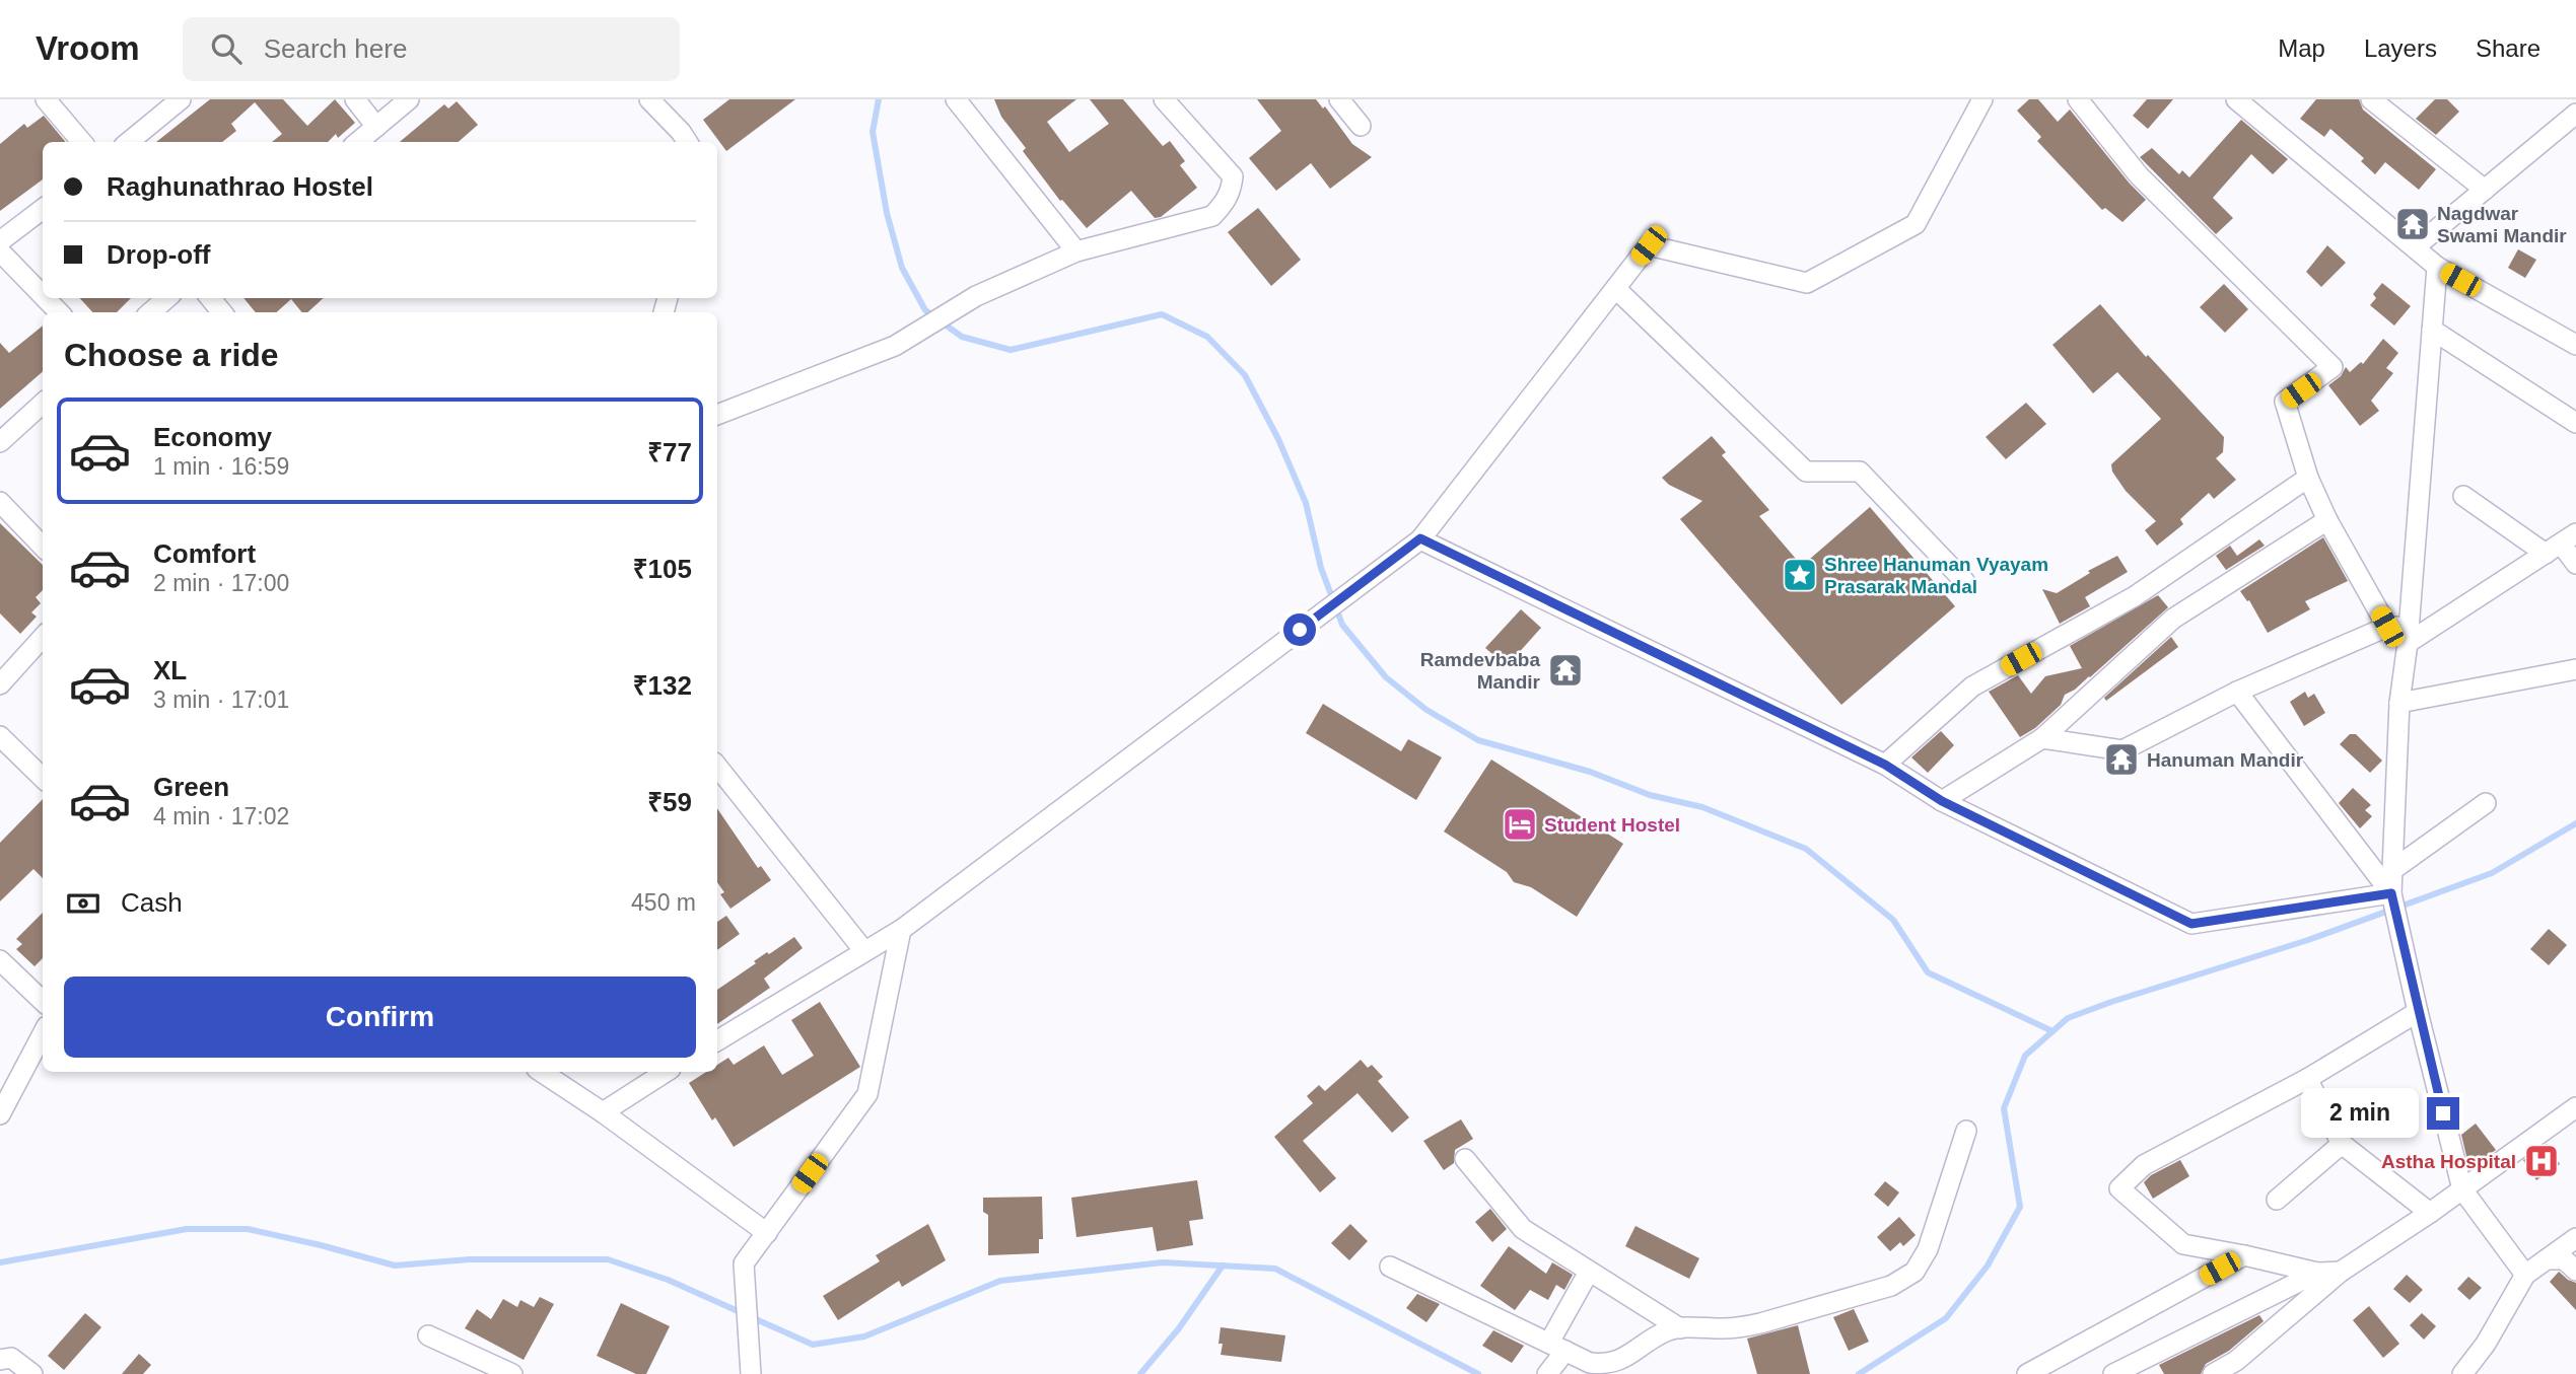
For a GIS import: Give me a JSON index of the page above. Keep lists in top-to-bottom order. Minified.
{"places":{"temple":["Nagdwar Swami Mandir","Ramdevbaba Mandir","Hanuman Mandir"],"place":["Shree Hanuman Vyayam Prasarak Mandal"],"hotel":["Student Hostel"],"hospital":["Astha Hospital"]},"page":{"header":"Vroom","search":"Search here","nav":["Map","Layers","Share"],"banner":["Raghunathrao Hostel","Drop-off"],"heading":"Choose a ride","list":[{"name":"Economy","note":"1 min · 16:59","value":"₹77"},{"name":"Comfort","note":"2 min · 17:00","value":"₹105"},{"name":"XL","note":"3 min · 17:01","value":"₹132"},{"name":"Green","note":"4 min · 17:02","value":"₹59"}],"pay":["Cash","450 m"],"buttons":"Confirm","bubble":"2 min"}}
